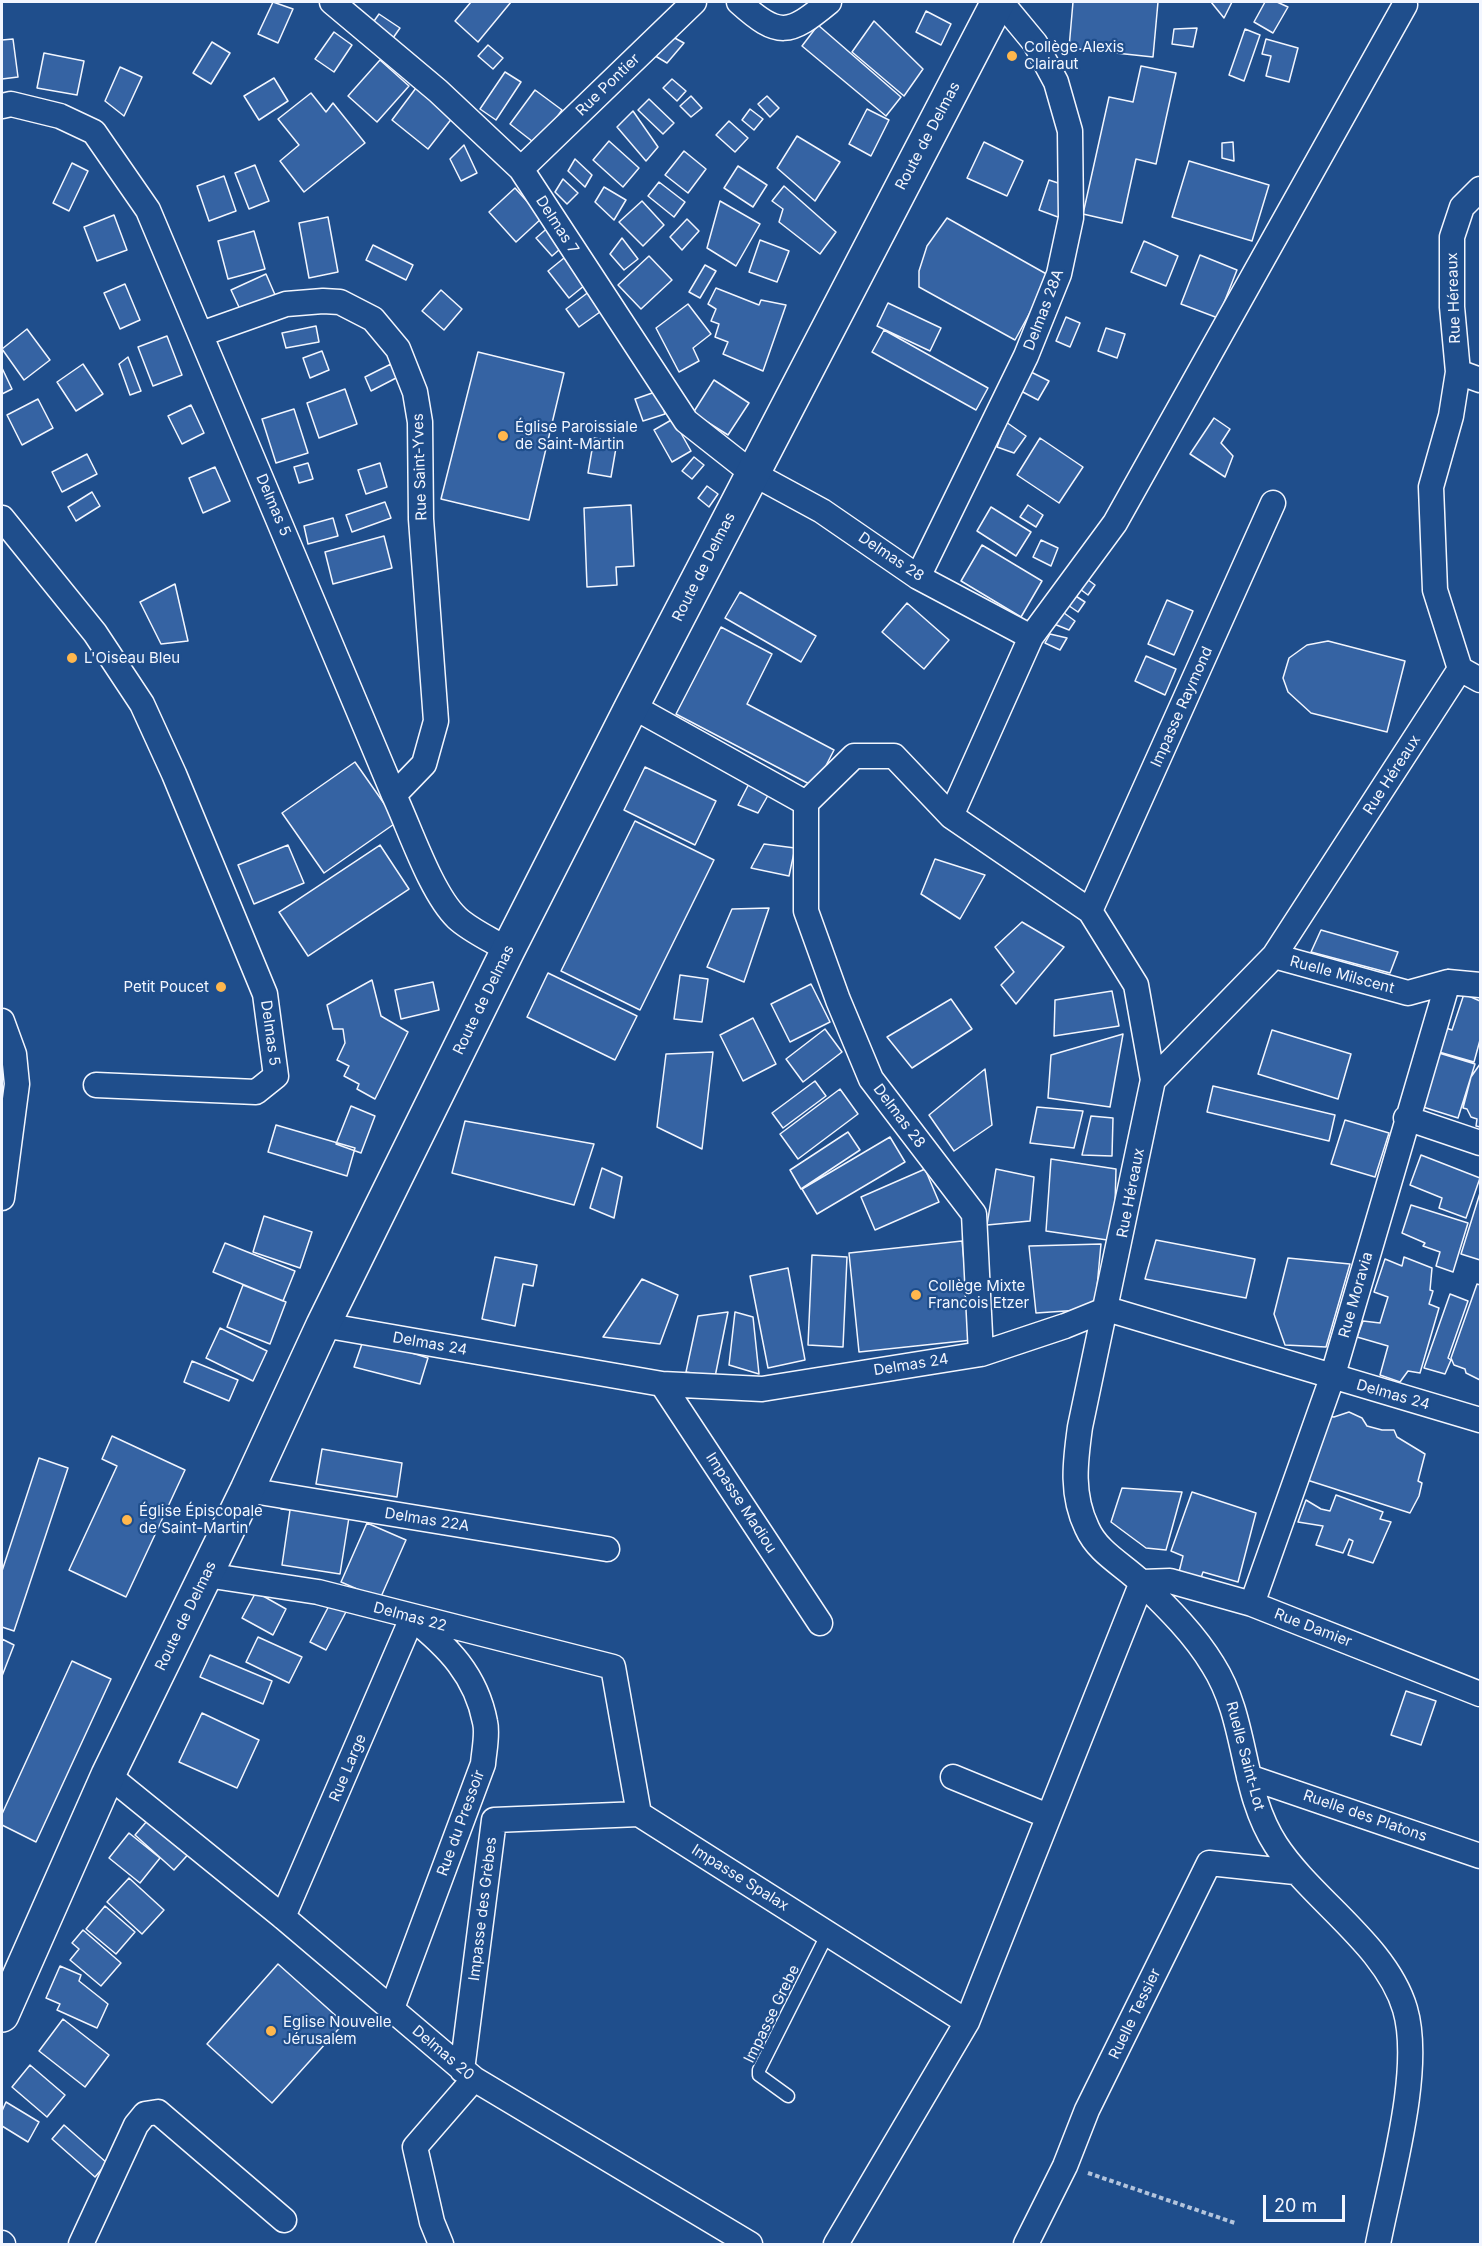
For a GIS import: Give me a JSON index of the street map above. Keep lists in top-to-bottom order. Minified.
{"streets":{"main road":["Route de Delmas"],"street":["Rue Pontier","Delmas 7","Rue Héreaux","Delmas 28A","Rue Saint-Yves","Delmas 5","Delmas 28","Impasse Raymond","Ruelle Milscent","Rue Moravia","Delmas 24","Impasse Madiou","Delmas 22A","Delmas 22","Rue Damier","Ruelle Saint-Lot","Rue Large","Ruelle des Platons","Rue du Pressoir","Impasse Spalax","Impasse des Grèbes","Ruelle Tessier","Delmas 20"],"lane":["Impasse Grebe"]},"crossings":[["Rue Pontier","Delmas 7"],["Route de Delmas","Delmas 7"],["Route de Delmas","Delmas 28A"],["Route de Delmas","Delmas 5"],["Route de Delmas","Delmas 28"],["Route de Delmas","Delmas 24"],["Route de Delmas","Delmas 22A"],["Route de Delmas","Delmas 22"],["Route de Delmas","Delmas 20"],["Delmas 7","Delmas 28"],["Rue Héreaux","Ruelle Milscent"],["Rue Héreaux","Delmas 24"],["Rue Héreaux","Ruelle Saint-Lot"],["Delmas 28A","Delmas 28"],["Rue Saint-Yves","Delmas 5"],["Delmas 28","Delmas 24"],["Ruelle Milscent","Rue Moravia"],["Rue Moravia","Delmas 24"],["Rue Moravia","Rue Damier"],["Delmas 24","Impasse Madiou"],["Delmas 24","Ruelle Saint-Lot"],["Delmas 22","Rue Large"],["Delmas 22","Rue du Pressoir"],["Delmas 22","Impasse Spalax"],["Delmas 22","Impasse des Grèbes"],["Rue Damier","Ruelle Saint-Lot"],["Ruelle Saint-Lot","Ruelle des Platons"],["Ruelle Saint-Lot","Ruelle Tessier"],["Rue Large","Rue du Pressoir"],["Rue Large","Delmas 20"],["Rue du Pressoir","Delmas 20"],["Impasse Spalax","Impasse des Grèbes"],["Impasse Spalax","Impasse Grebe"],["Impasse des Grèbes","Delmas 20"]],"places":["Collège Alexis Clairaut","Église Paroissiale de Saint-Martin","L'Oiseau Bleu","Petit Poucet","Collège Mixte Francois Etzer","Église Épiscopale de Saint-Martin","Eglise Nouvelle Jérusalem"],"scale_bar":"20 m"}
